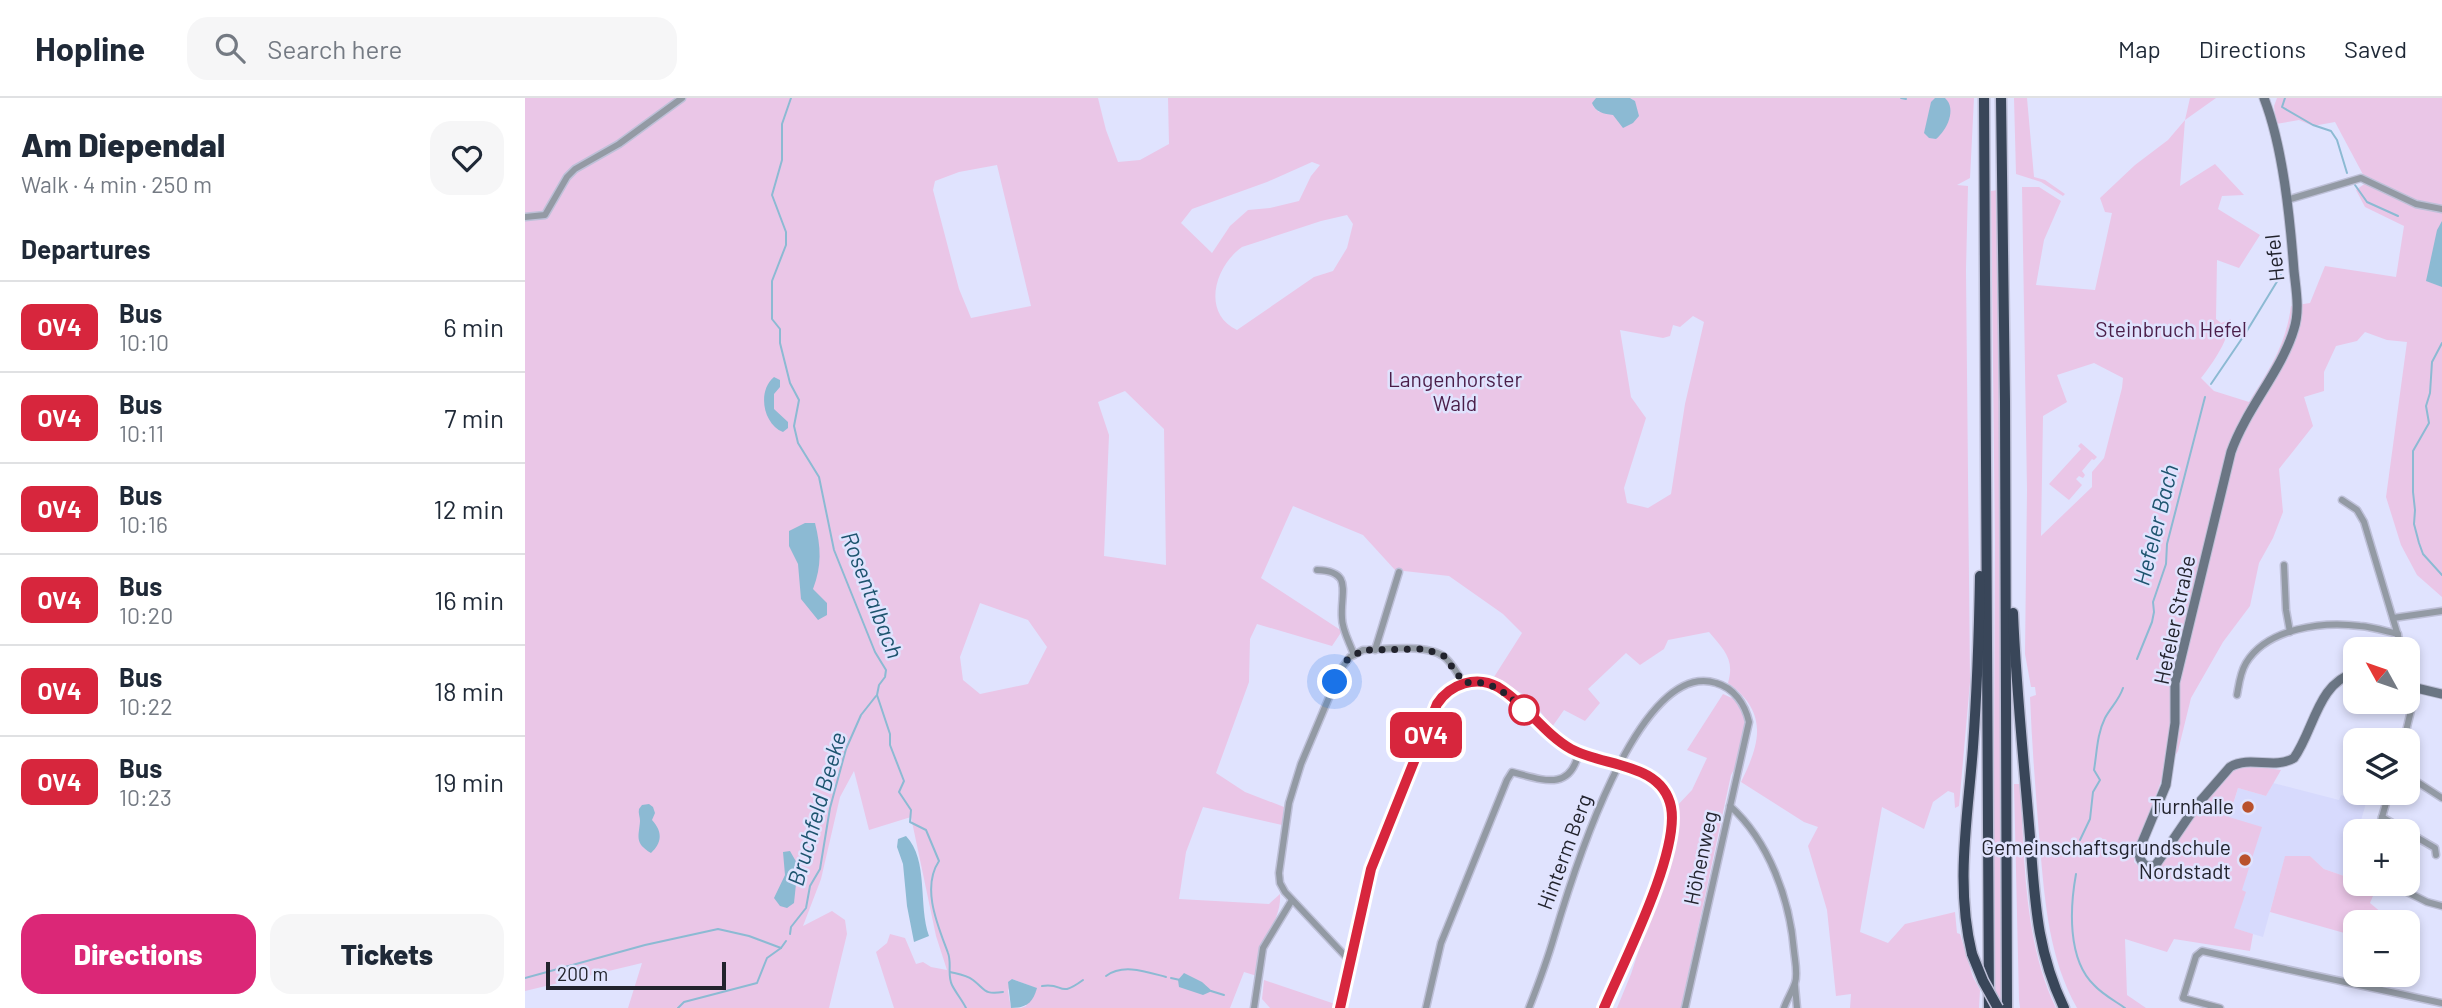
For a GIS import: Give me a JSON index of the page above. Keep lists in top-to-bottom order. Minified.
{"streets":{"main road":["Hefel","Hefeler Straße"],"street":["Hinterm Berg","Höhenweg"]},"crossings":[["Hefel","Hefeler Straße"],["Hinterm Berg","Höhenweg"]],"water":["Hefeler Bach","Rosentalbach","Bruchfeld Beeke"],"parks":["Steinbruch Hefel","Langenhorster Wald"],"places":["Turnhalle","Gemeinschaftsgrundschule Nordstadt"],"lines":["bus line OV4"],"scale_bar":"200 m","north":"top left","page":{"header":"Hopline","search":"Search here","nav":["Map","Directions","Saved"],"heading":[["Am Diependal","Walk · 4 min · 250 m"],"Departures"],"on_map":"OV4","list":[{"mark":"OV4","name":"Bus","note":"10:10","value":"6 min"},{"mark":"OV4","name":"Bus","note":"10:11","value":"7 min"},{"mark":"OV4","name":"Bus","note":"10:16","value":"12 min"},{"mark":"OV4","name":"Bus","note":"10:20","value":"16 min"},{"mark":"OV4","name":"Bus","note":"10:22","value":"18 min"},{"mark":"OV4","name":"Bus","note":"10:23","value":"19 min"}],"map_buttons":["+","−"],"buttons":["Directions","Tickets"],"scale":"200 m"}}
